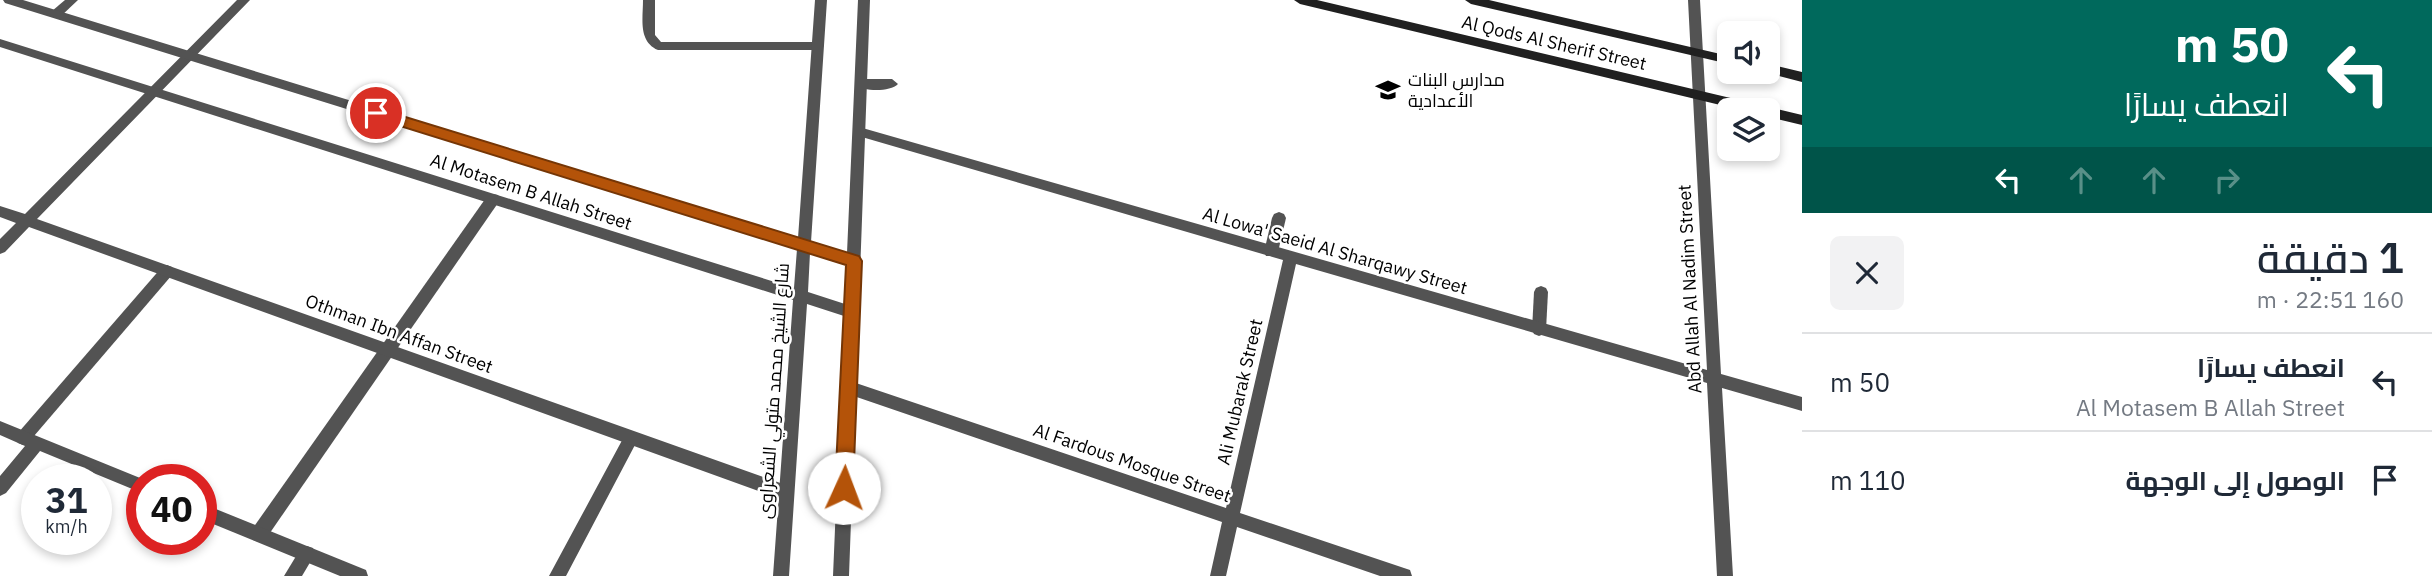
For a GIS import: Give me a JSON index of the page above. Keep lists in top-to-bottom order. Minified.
{"streets":{"main road":["Al Qods Al Sherif Street"],"street":["Al Motasem B Allah Street","Al Lowa' Saeid Al Sharqawy Street","Abd Allah Al Nadim Street","Othman Ibn Affan Street","شارع الشيخ محمد متولي الشعراوى","Ali Mubarak Street","Al Fardous Mosque Street"]},"crossings":[["Al Qods Al Sherif Street","Abd Allah Al Nadim Street"],["Al Motasem B Allah Street","شارع الشيخ محمد متولي الشعراوى"],["Al Lowa' Saeid Al Sharqawy Street","Abd Allah Al Nadim Street"],["Al Lowa' Saeid Al Sharqawy Street","Ali Mubarak Street"],["Othman Ibn Affan Street","شارع الشيخ محمد متولي الشعراوى"],["Ali Mubarak Street","Al Fardous Mosque Street"]],"places":{"school or university":["مدارس البنات الأعدادية"]},"page":{"turn":["50 m","انعطف يسارًا"],"heading":["1 دقيقة","160 m · 22:51"],"list":[{"name":"انعطف يسارًا","note":"Al Motasem B Allah Street","value":"50 m"},{"name":"الوصول إلى الوجهة","value":"110 m"}],"speed":"31 km/h","limit":"40"}}
